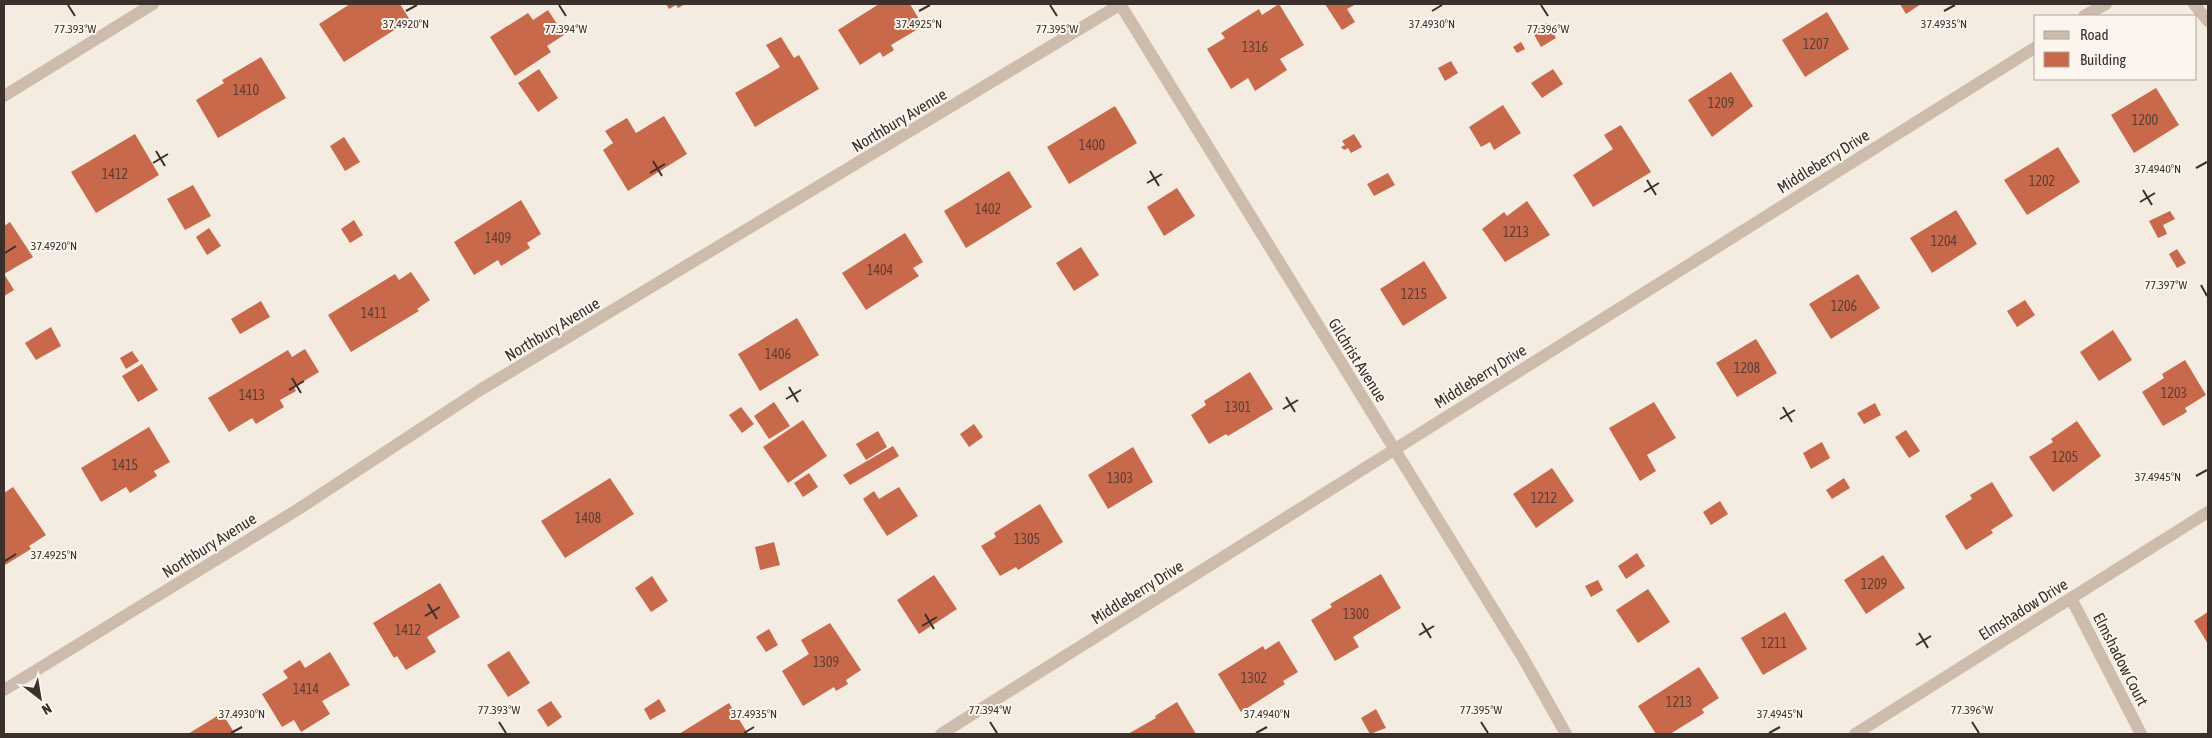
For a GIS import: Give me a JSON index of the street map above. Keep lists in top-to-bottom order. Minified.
{"streets":{"street":["Northbury Avenue","Middleberry Drive","Gilchrist Avenue","Elmshadow Drive","Elmshadow Court"]},"crossings":[["Northbury Avenue","Gilchrist Avenue"],["Middleberry Drive","Gilchrist Avenue"],["Elmshadow Drive","Elmshadow Court"]],"house_numbers":["1207","1316","1410","1209","1200","1400","1412","1202","1402","1213","1409","1204","1404","1215","1206","1411","1406","1208","1203","1413","1301","1205","1415","1303","1212","1408","1305","1209","1300","1412","1211","1309","1302","1414","1213"],"legend":["Road","Building"],"north":"bottom right","coordinates":["37.4920°N","37.4925°N","37.4930°N","37.4935°N","77.394°W","77.395°W","77.396°W","77.393°W","37.4940°N","77.397°W","37.4945°N"]}
